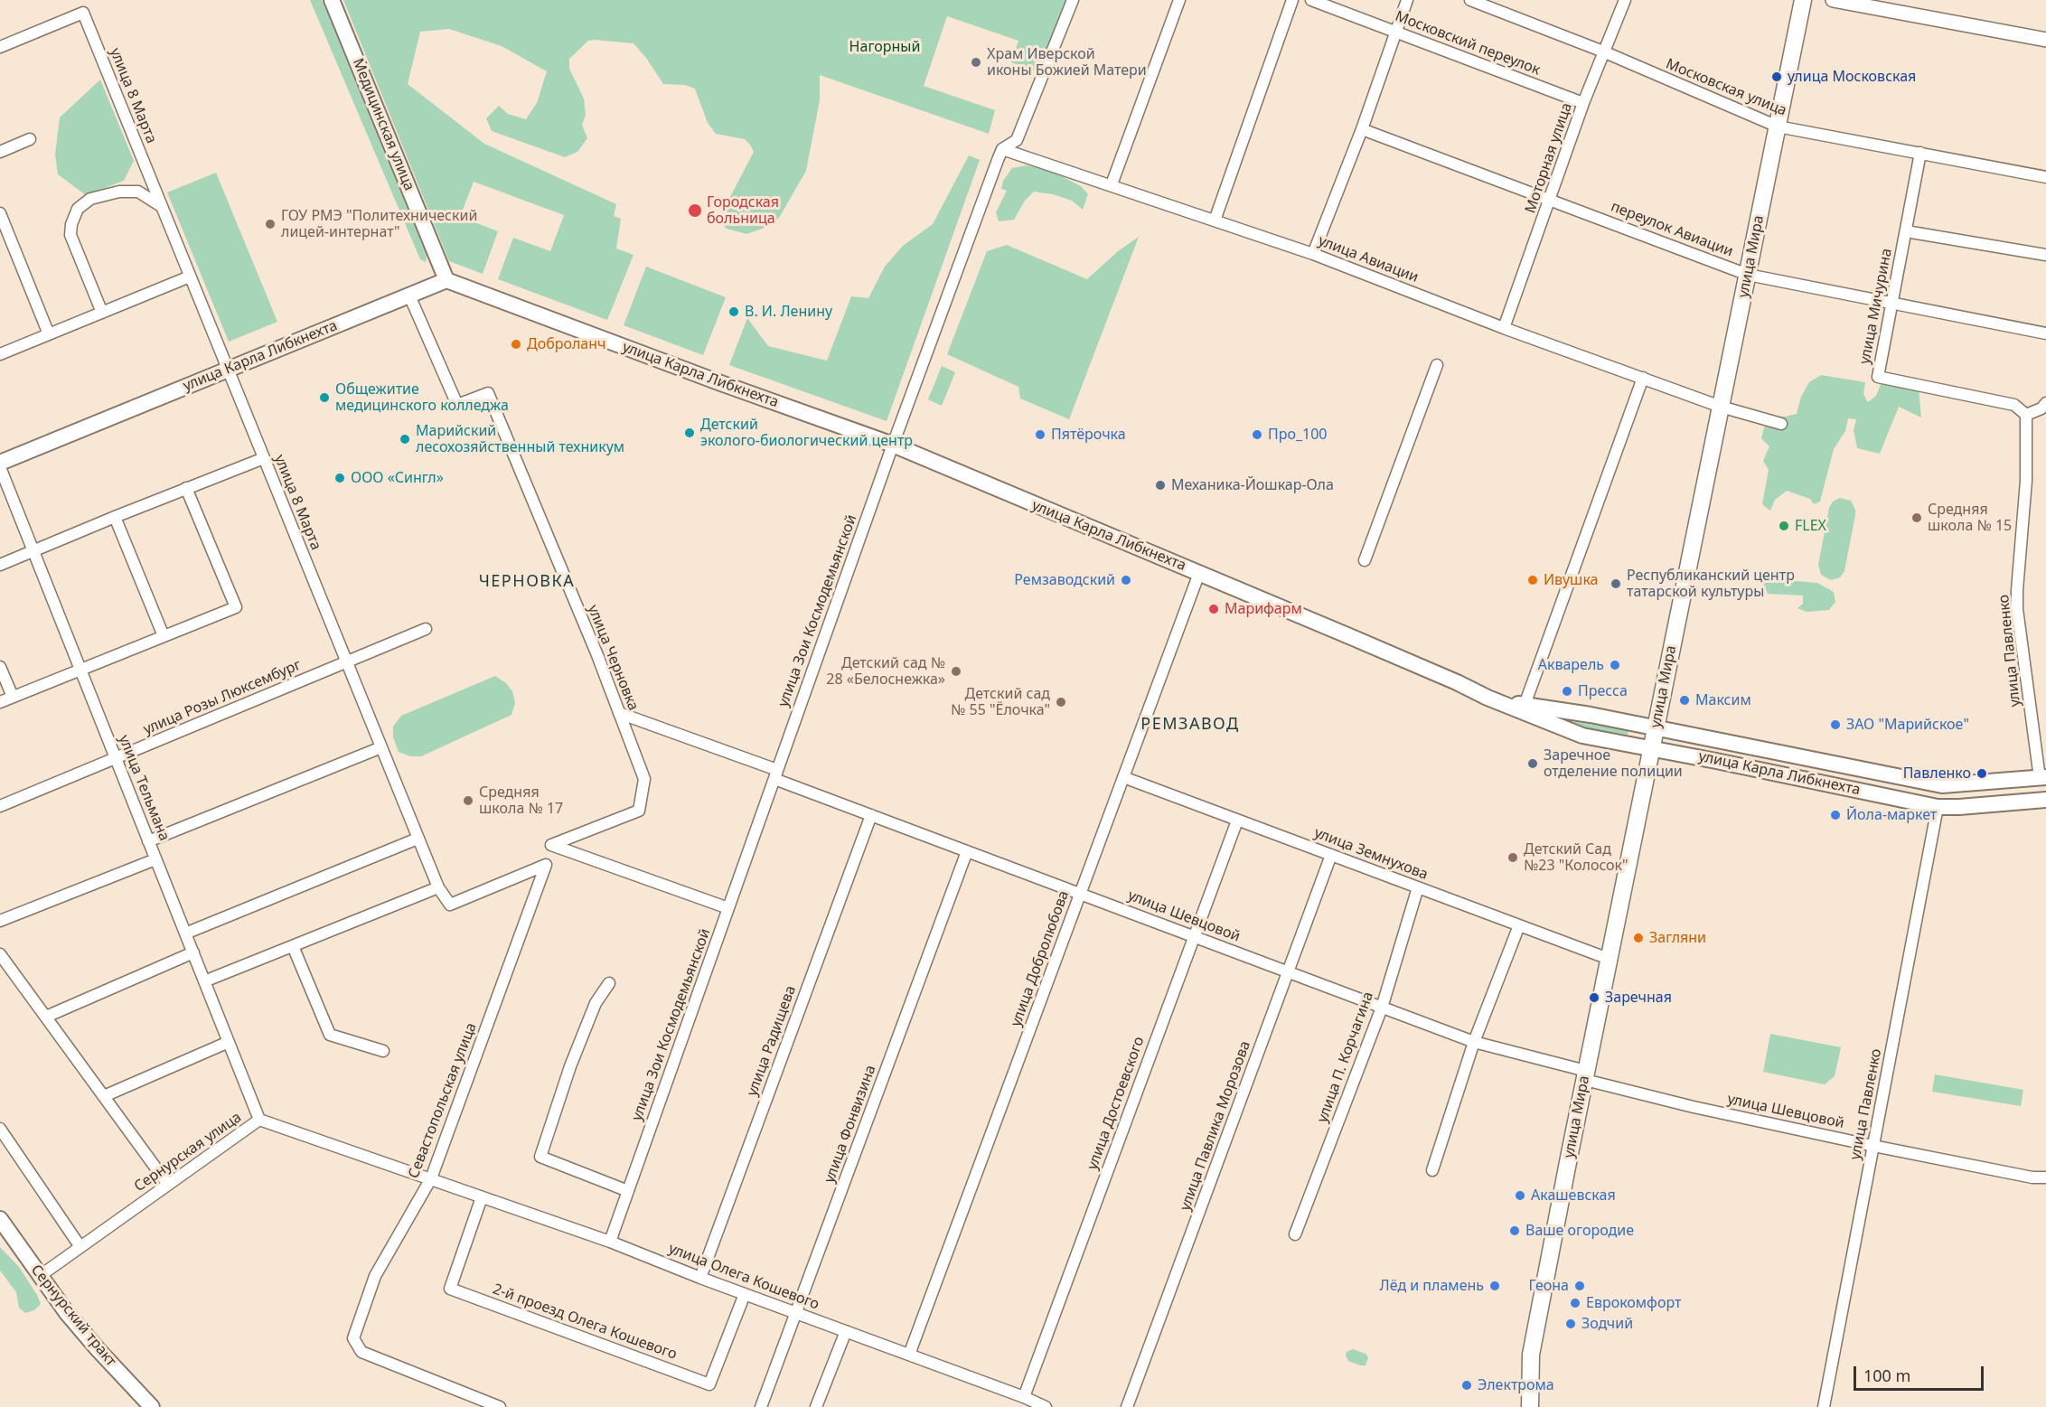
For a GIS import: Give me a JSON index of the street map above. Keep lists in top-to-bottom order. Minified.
{"streets":{"main road":["Медицинская улица","улица Мира","улица Карла Либкнехта","Сернурский тракт"],"street":["Московский переулок","Московская улица","улица 8 Марта","Моторная улица","переулок Авиации","улица Авиации","улица Мичурина","улица Зои Космодемьянской","улица Павленко","улица Черновка","улица Розы Люксембург","улица Тельмана","улица Земнухова","улица Шевцовой","улица Добролюбова","улица Радищева","улица П. Корчагина","Севастопольская улица","улица Достоевского","улица Фонвизина","улица Павлика Морозова","Сернурская улица","улица Олега Кошевого","2-й проезд Олега Кошевого"]},"crossings":[["Московский переулок","Моторная улица"],["Московская улица","Моторная улица"],["Московская улица","улица Мира"],["Московская улица","улица Мичурина"],["улица 8 Марта","улица Карла Либкнехта"],["улица 8 Марта","улица Розы Люксембург"],["улица 8 Марта","Севастопольская улица"],["Медицинская улица","улица Карла Либкнехта"],["Моторная улица","переулок Авиации"],["Моторная улица","улица Авиации"],["переулок Авиации","улица Мира"],["переулок Авиации","улица Мичурина"],["улица Мира","улица Авиации"],["улица Мира","улица Карла Либкнехта"],["улица Мира","улица Земнухова"],["улица Мира","улица Шевцовой"],["улица Авиации","улица Зои Космодемьянской"],["улица Мичурина","улица Павленко"],["улица Карла Либкнехта","улица Зои Космодемьянской"],["улица Карла Либкнехта","улица Павленко"],["улица Карла Либкнехта","улица Черновка"],["улица Карла Либкнехта","улица Добролюбова"],["улица Зои Космодемьянской","улица Черновка"],["улица Зои Космодемьянской","улица Шевцовой"],["улица Зои Космодемьянской","улица Олега Кошевого"],["улица Павленко","улица Шевцовой"],["улица Черновка","улица Шевцовой"],["улица Розы Люксембург","улица Тельмана"],["улица Тельмана","Сернурская улица"],["улица Земнухова","улица Добролюбова"],["улица Земнухова","улица П. Корчагина"],["улица Земнухова","улица Достоевского"],["улица Земнухова","улица Павлика Морозова"],["улица Шевцовой","улица Добролюбова"],["улица Шевцовой","улица Радищева"],["улица Шевцовой","улица П. Корчагина"],["улица Шевцовой","улица Достоевского"],["улица Шевцовой","улица Фонвизина"],["улица Шевцовой","улица Павлика Морозова"],["улица Добролюбова","улица Олега Кошевого"],["улица Радищева","улица Олега Кошевого"],["Севастопольская улица","Сернурская улица"],["Севастопольская улица","улица Олега Кошевого"],["улица Достоевского","улица Олега Кошевого"],["улица Фонвизина","улица Олега Кошевого"],["Сернурская улица","улица Олега Кошевого"],["Сернурская улица","Сернурский тракт"],["улица Олега Кошевого","2-й проезд Олега Кошевого"]],"districts":["ЧЕРНОВКА","РЕМЗАВОД"],"parks":["Нагорный"],"places":["Храм Иверской иконы Божией Матери","улица Московская","Городская больница","ГОУ РМЭ \"Политехнический лицей-интернат\"","В. И. Ленину","Доброланч","Общежитие медицинского колледжа","Детский эколого-биологический центр","Пятёрочка","Про_100","Марийский лесохозяйственный техникум","ООО «Сингл»","Механика-Йошкар-Ола","Средняя школа № 15","FLEX","Ремзаводский","Ивушка","Республиканский центр татарской культуры","Марифарм","Акварель","Детский сад № 28 «Белоснежка»","Пресса","Максим","Детский сад № 55 \"Ёлочка\"","ЗАО \"Марийское\"","Заречное отделение полиции","Павленко","Средняя школа № 17","Йола-маркет","Детский Сад №23 \"Колосок\"","Загляни","Заречная","Акашевская","Ваше огородие","Лёд и пламень","Геона","Еврокомфорт","Зодчий","Электрома"],"scale_bar":"100 m"}
